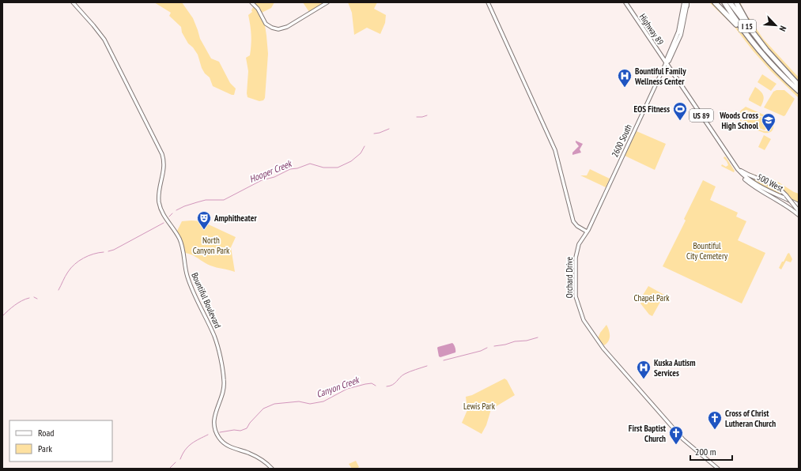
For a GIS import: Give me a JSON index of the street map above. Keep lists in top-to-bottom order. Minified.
{"streets":{"highway":["I 15"],"main road":["Highway 89","US 89","2600 South","500 West","Orchard Drive","Bountiful Boulevard"]},"crossings":[["Highway 89","US 89"],["Highway 89","2600 South"],["US 89","2600 South"],["US 89","500 West"],["2600 South","Orchard Drive"]],"water":["Hooper Creek","Canyon Creek"],"parks":["North Canyon Park","Bountiful City Cemetery","Chapel Park","Lewis Park"],"places":{"hospital":["Bountiful Family Wellness Center","Kuska Autism Services"],"sports":["EOS Fitness"],"school or university":["Woods Cross High School"],"theatre":["Amphitheater"],"church":["Cross of Christ Lutheran Church","First Baptist Church"]},"legend":["Road","Park"],"scale_bar":"200 m","north":"bottom right"}
